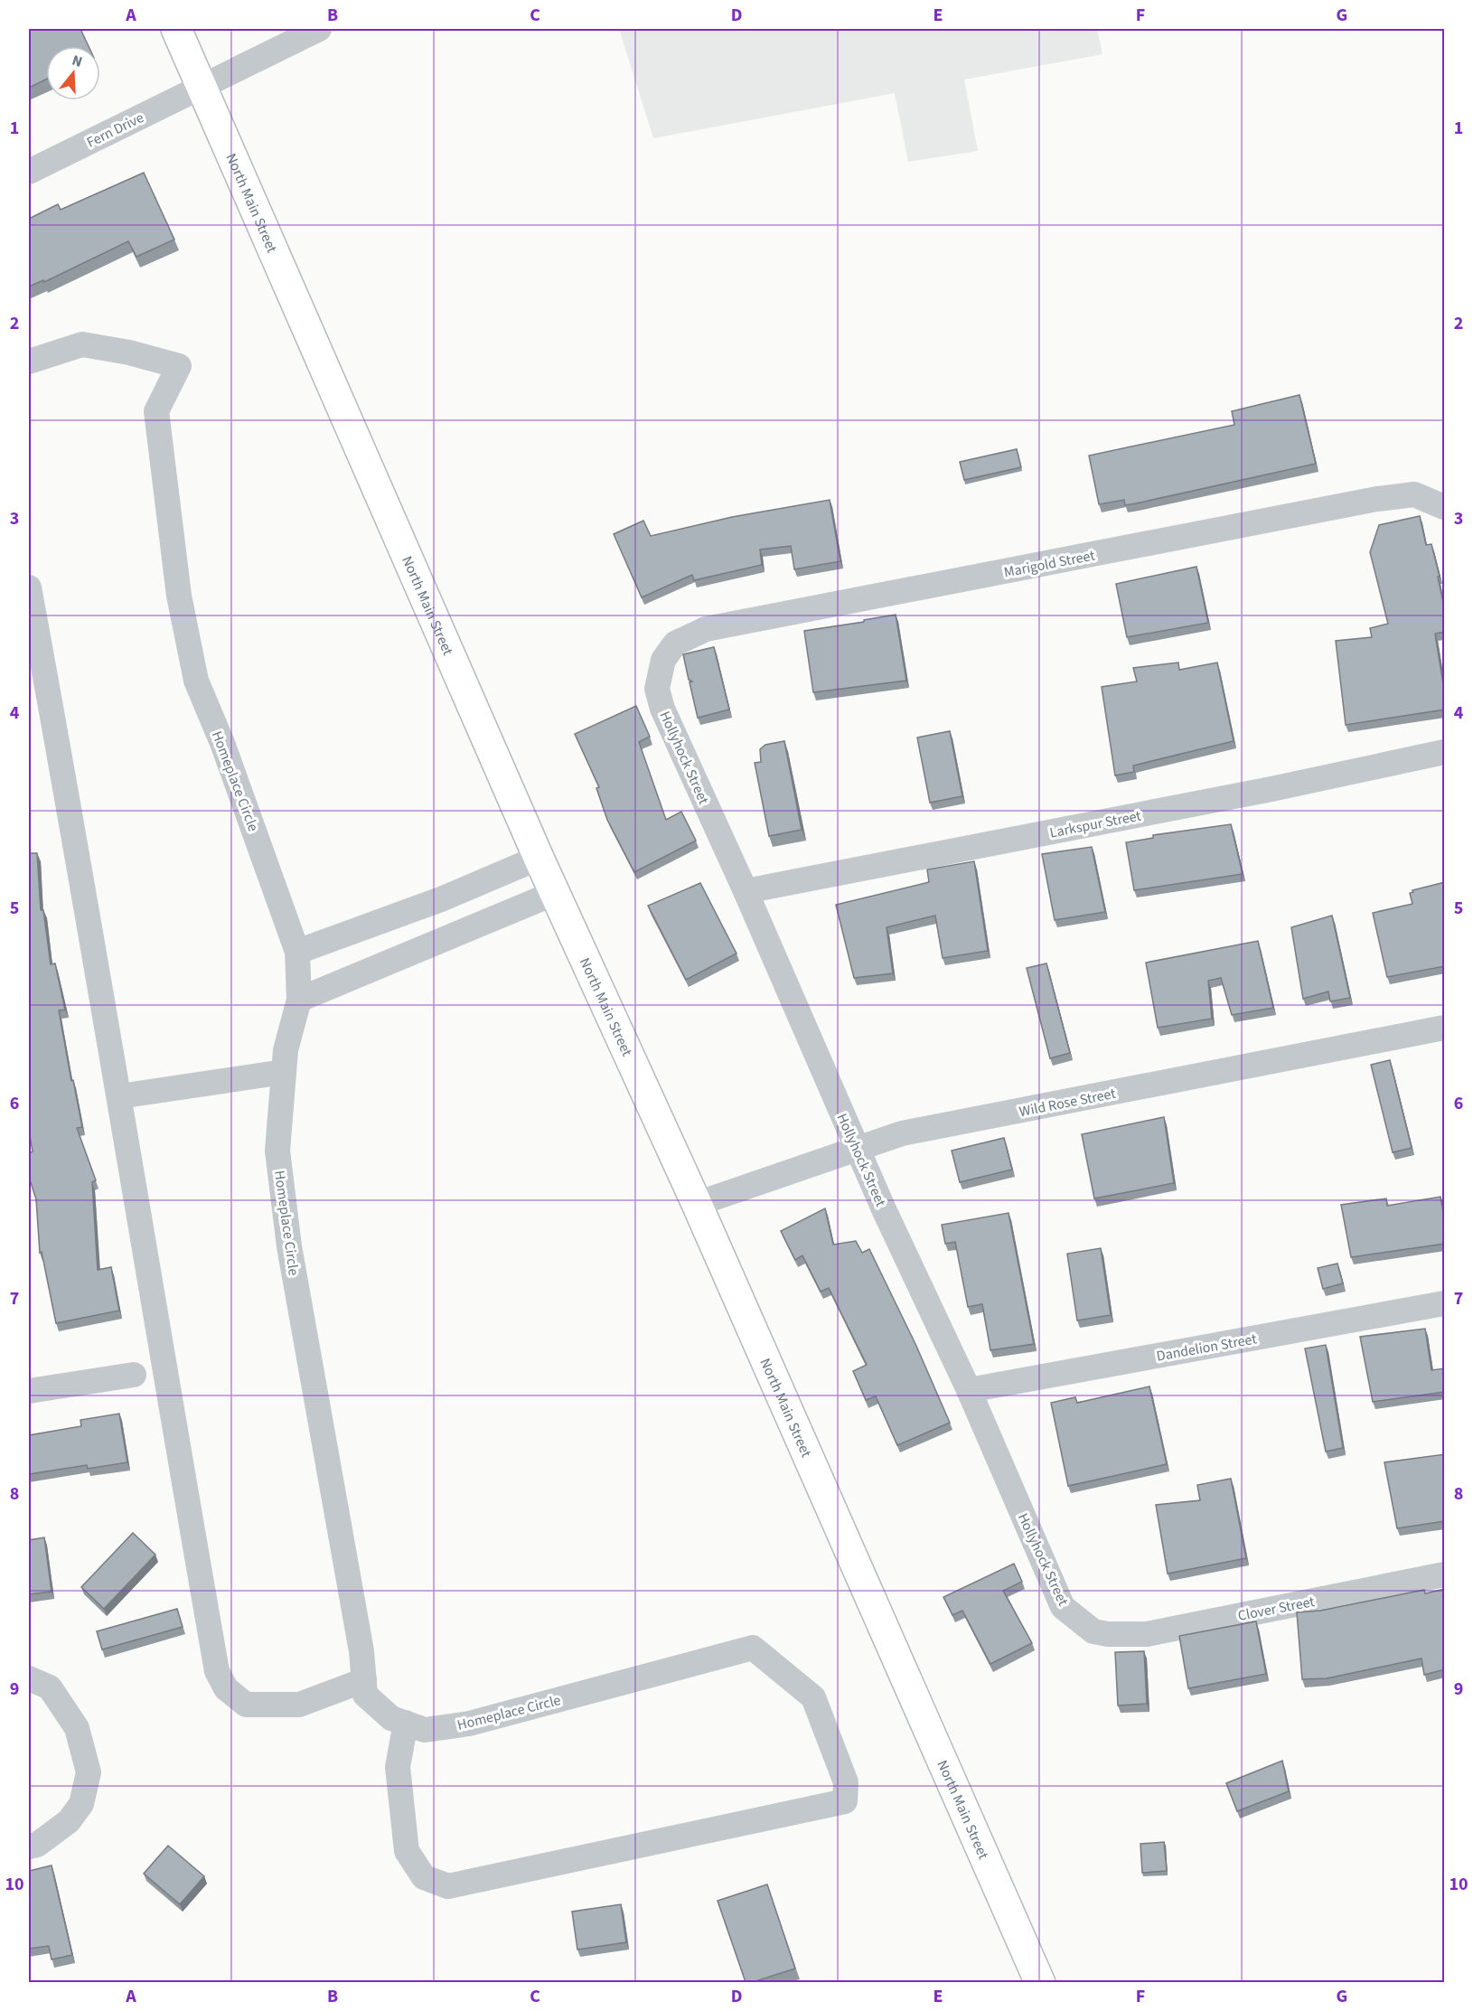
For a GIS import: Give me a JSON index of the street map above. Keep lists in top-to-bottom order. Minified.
{"streets":{"main road":["North Main Street"],"street":["Fern Drive","Marigold Street","Hollyhock Street","Homeplace Circle","Larkspur Street","Wild Rose Street","Dandelion Street","Clover Street"]},"crossings":[["Fern Drive","North Main Street"],["North Main Street","Wild Rose Street"],["Marigold Street","Hollyhock Street"],["Hollyhock Street","Larkspur Street"],["Hollyhock Street","Wild Rose Street"],["Hollyhock Street","Dandelion Street"],["Hollyhock Street","Clover Street"]],"north":"top","grid":{"columns":["A","B","C","D","E","F","G"],"rows":["1","2","3","4","5","6","7","8","9","10"]}}
